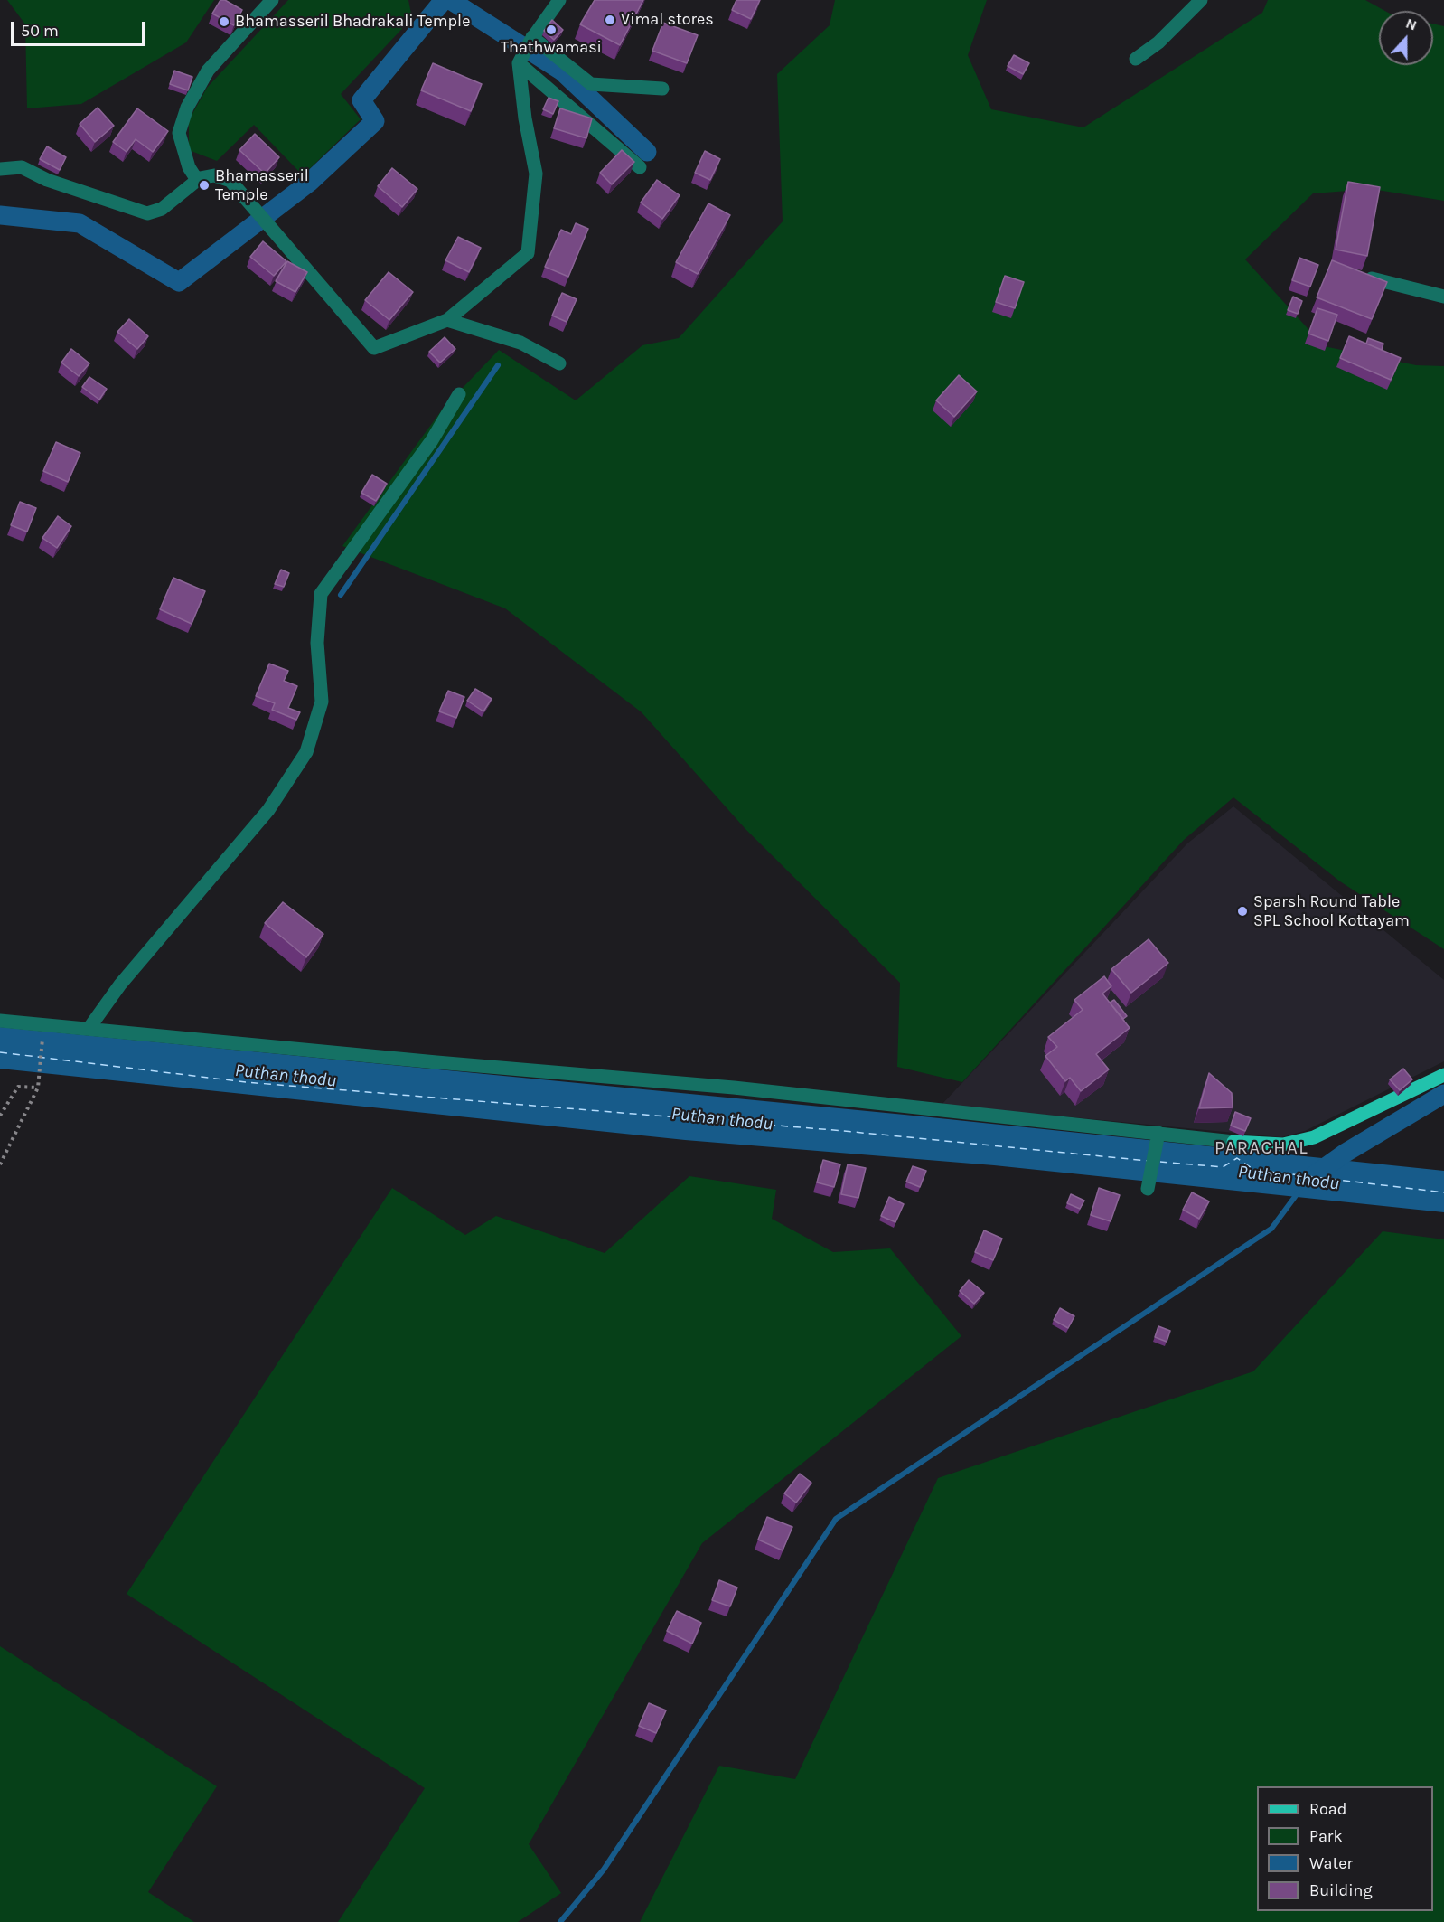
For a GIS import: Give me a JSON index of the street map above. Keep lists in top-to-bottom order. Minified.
{"districts":["PARACHAL"],"water":["Puthan thodu"],"places":["Vimal stores","Bhamasseril Bhadrakali Temple","Thathwamasi","Bhamasseril Temple","Sparsh Round Table SPL School Kottayam"],"legend":["Road","Park","Water","Building"],"scale_bar":"50 m","north":"top"}
